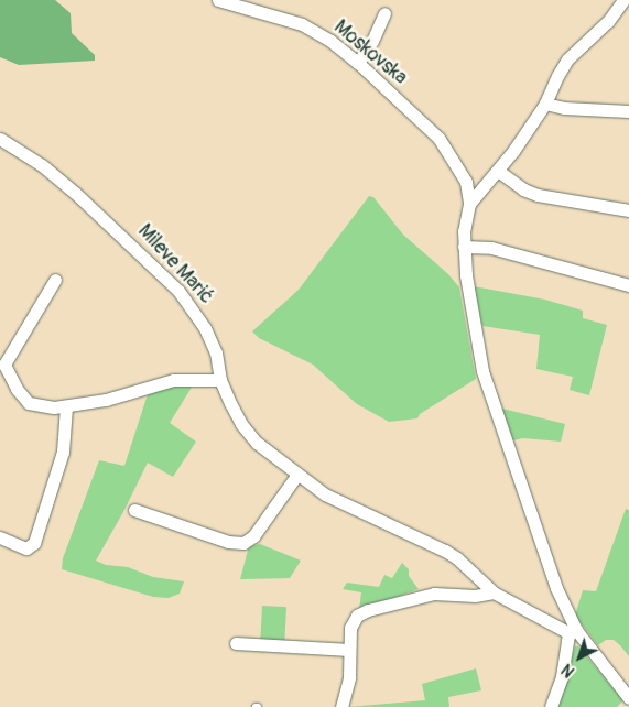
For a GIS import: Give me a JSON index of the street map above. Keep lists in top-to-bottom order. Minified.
{"streets":{"street":["Moskovska","Mileve Marić"]},"crossings":[["Moskovska","Mileve Marić"]],"north":"bottom left"}
